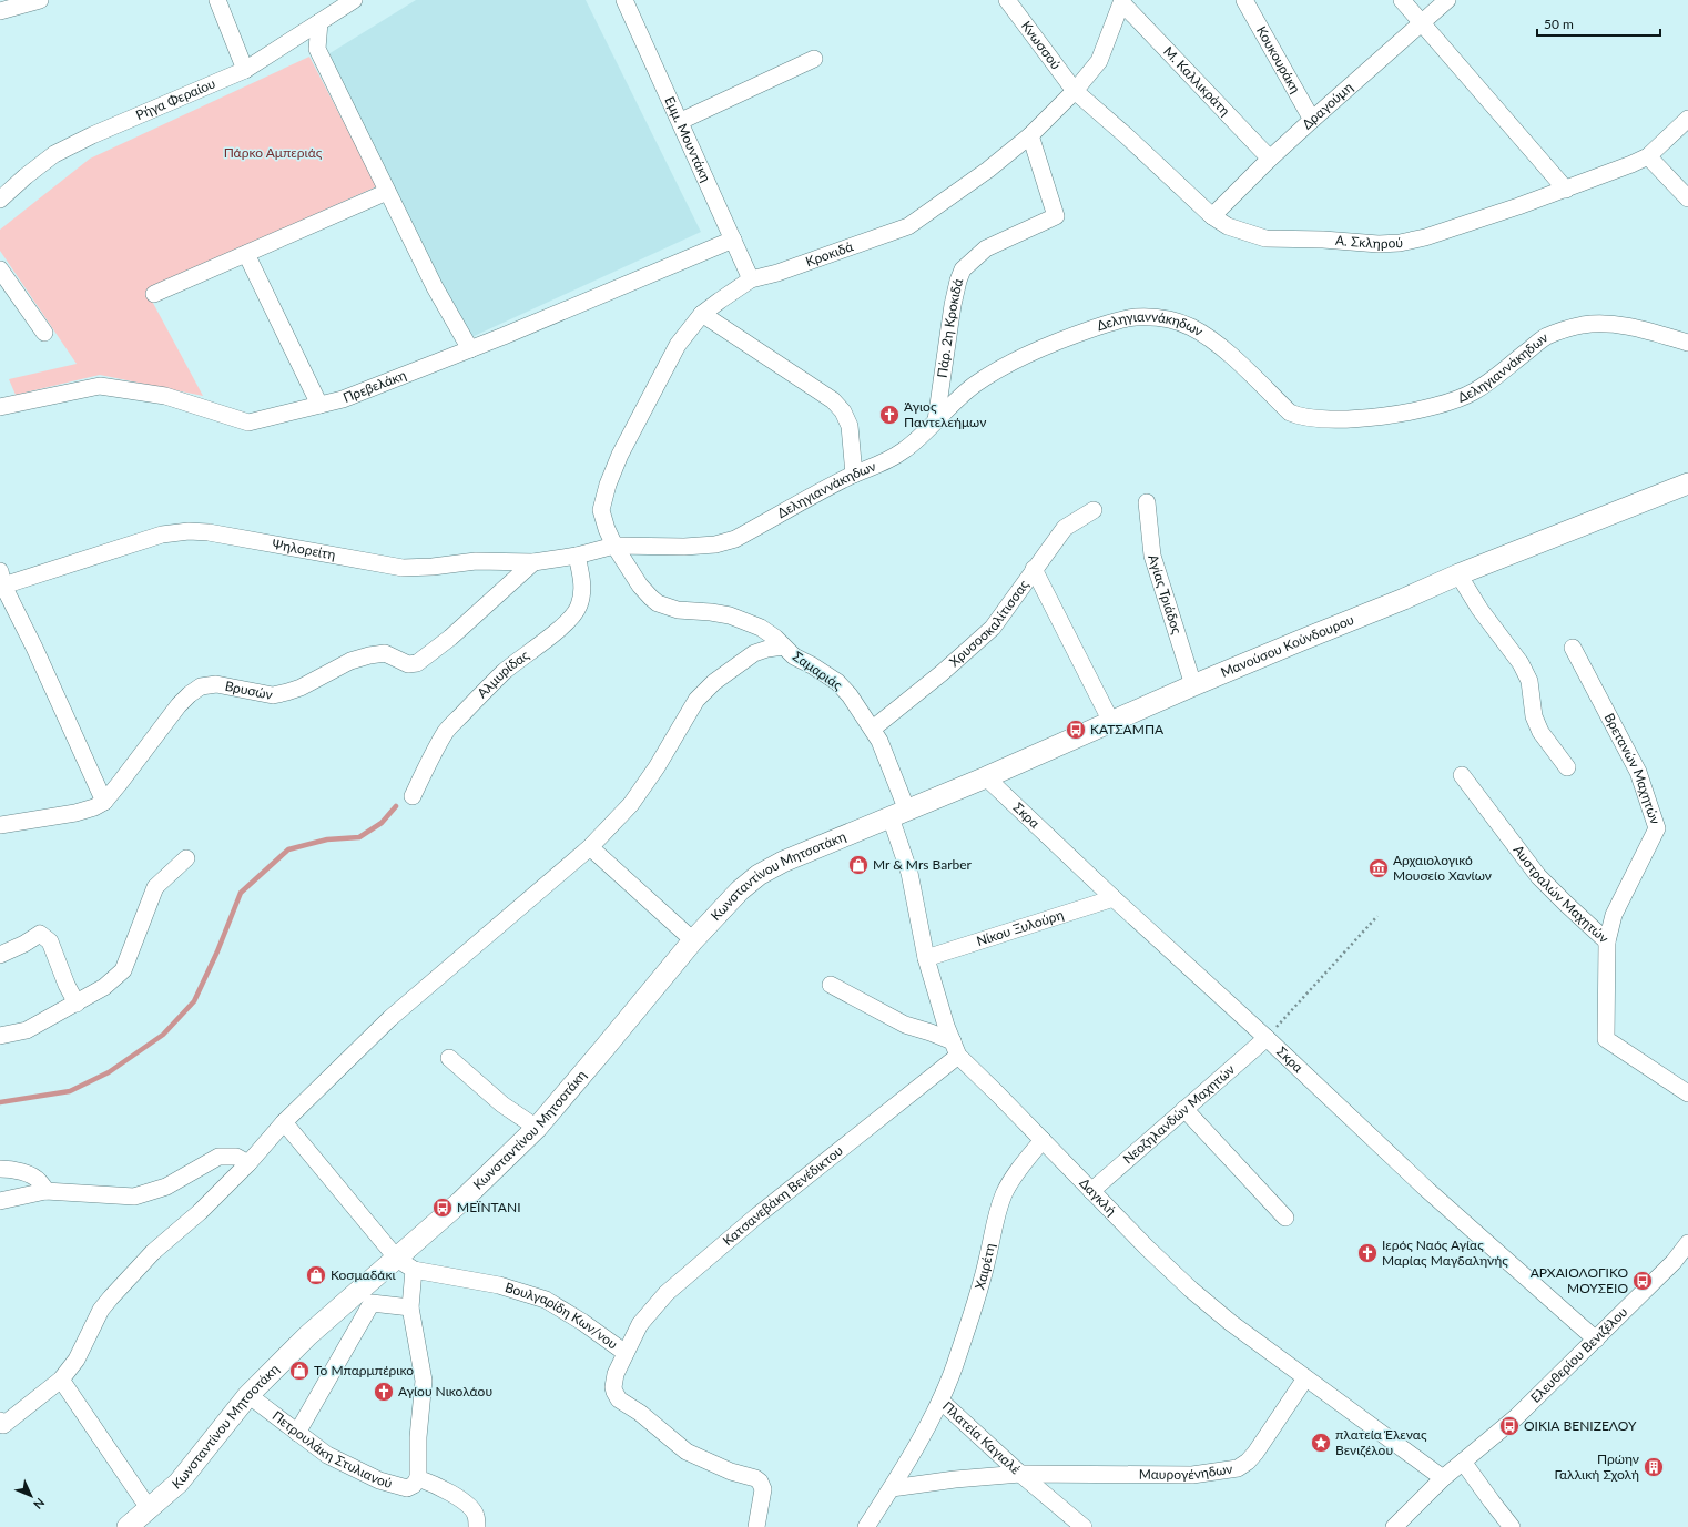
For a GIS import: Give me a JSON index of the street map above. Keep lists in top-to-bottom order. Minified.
{"streets":{"main road":["Μανούσου Κούνδουρου","Κωνσταντίνου Μητσοτάκη"],"street":["Κνωσσού","Κουκουράκη","Μ. Καλλικράτη","Ρήγα Φεραίου","Δραγούμη","Εμμ. Μουντάκη","Α. Σκληρού","Κροκιδά","Πάρ. 2η Κροκιδά","Δεληγιαννάκηδων","Πρεβελάκη","Ψηλορείτη","Αγίας Τριάδος","Χρυσοσκαλίτισσας","Σαμαριάς","Αλμυρίδας","Βρυσών","Βρετανών Μαχητών","Σκρα","Αυστραλών Μαχητών","Νίκου Ξυλούρη","Νεοζηλανδών Μαχητών","Κατσανεβάκη Βενέδικτου","Δαγκλή","Χαιρέτη","Βουλγαρίδη Κων/νου","Ελευθερίου Βενιζέλου","Πλατεία Καγιαλέ","Πετρουλάκη Στυλιανού","Μαυρογένηδων"]},"crossings":[["Κνωσσού","Α. Σκληρού"],["Κνωσσού","Κροκιδά"],["Κουκουράκη","Δραγούμη"],["Μ. Καλλικράτη","Δραγούμη"],["Μ. Καλλικράτη","Κροκιδά"],["Δραγούμη","Α. Σκληρού"],["Εμμ. Μουντάκη","Κροκιδά"],["Εμμ. Μουντάκη","Πρεβελάκη"],["Α. Σκληρού","Κροκιδά"],["Κροκιδά","Πάρ. 2η Κροκιδά"],["Κροκιδά","Δεληγιαννάκηδων"],["Κροκιδά","Ψηλορείτη"],["Κροκιδά","Σαμαριάς"],["Πάρ. 2η Κροκιδά","Δεληγιαννάκηδων"],["Δεληγιαννάκηδων","Ψηλορείτη"],["Δεληγιαννάκηδων","Σαμαριάς"],["Ψηλορείτη","Σαμαριάς"],["Ψηλορείτη","Αλμυρίδας"],["Ψηλορείτη","Βρυσών"],["Αγίας Τριάδος","Μανούσου Κούνδουρου"],["Χρυσοσκαλίτισσας","Σαμαριάς"],["Μανούσου Κούνδουρου","Σαμαριάς"],["Μανούσου Κούνδουρου","Σκρα"],["Μανούσου Κούνδουρου","Κωνσταντίνου Μητσοτάκη"],["Μανούσου Κούνδουρου","Δαγκλή"],["Σαμαριάς","Κωνσταντίνου Μητσοτάκη"],["Σαμαριάς","Δαγκλή"],["Βρετανών Μαχητών","Αυστραλών Μαχητών"],["Σκρα","Νίκου Ξυλούρη"],["Σκρα","Νεοζηλανδών Μαχητών"],["Σκρα","Ελευθερίου Βενιζέλου"],["Κωνσταντίνου Μητσοτάκη","Δαγκλή"],["Κωνσταντίνου Μητσοτάκη","Βουλγαρίδη Κων/νου"],["Κωνσταντίνου Μητσοτάκη","Πετρουλάκη Στυλιανού"],["Νίκου Ξυλούρη","Δαγκλή"],["Νεοζηλανδών Μαχητών","Δαγκλή"],["Κατσανεβάκη Βενέδικτου","Δαγκλή"],["Κατσανεβάκη Βενέδικτου","Βουλγαρίδη Κων/νου"],["Δαγκλή","Χαιρέτη"],["Δαγκλή","Ελευθερίου Βενιζέλου"],["Δαγκλή","Μαυρογένηδων"],["Χαιρέτη","Πλατεία Καγιαλέ"],["Πλατεία Καγιαλέ","Μαυρογένηδων"]],"parks":["Πάρκο Αμπεριάς"],"places":{"church":["Άγιος Παντελεήμων","Ιερός Ναός Αγίας Μαρίας Μαγδαληνής","Αγίου Νικολάου"],"bus stop":["ΚΑΤΣΑΜΠΑ","ΜΕΪΝΤΑΝΙ","ΑΡΧΑΙΟΛΟΓΙΚΟ ΜΟΥΣΕΙΟ","ΟΙΚΙΑ ΒΕΝΙΖΕΛΟΥ"],"shop":["Mr & Mrs Barber","Κοσμαδάκι","Το Μπαρμπέρικο"],"museum":["Αρχαιολογικό Μουσείο Χανίων"],"place":["πλατεία Έλενας Βενιζέλου"],"building":["Πρώην Γαλλική Σχολή"]},"scale_bar":"50 m","north":"bottom right"}
